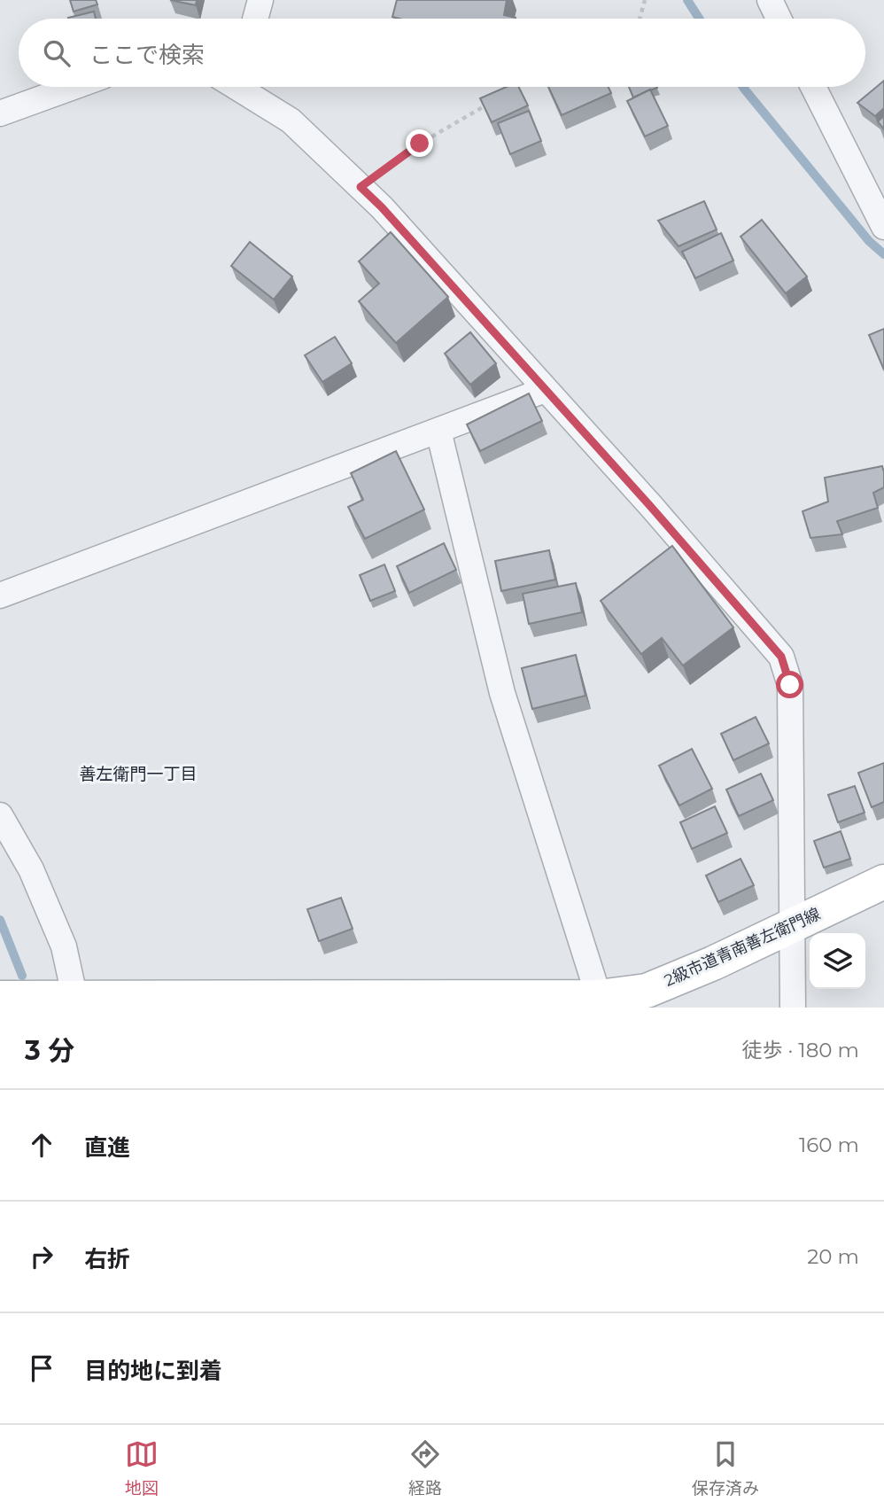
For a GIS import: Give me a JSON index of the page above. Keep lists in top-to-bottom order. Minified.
{"streets":{"street":["2級市道青南善左衛門線"]},"districts":["善左衛門一丁目"],"page":{"search":"ここで検索","heading":["3 分","徒歩 · 180 m"],"list":[["直進","160 m"],["右折","20 m"],"目的地に到着"],"nav":["地図","経路","保存済み"]}}
